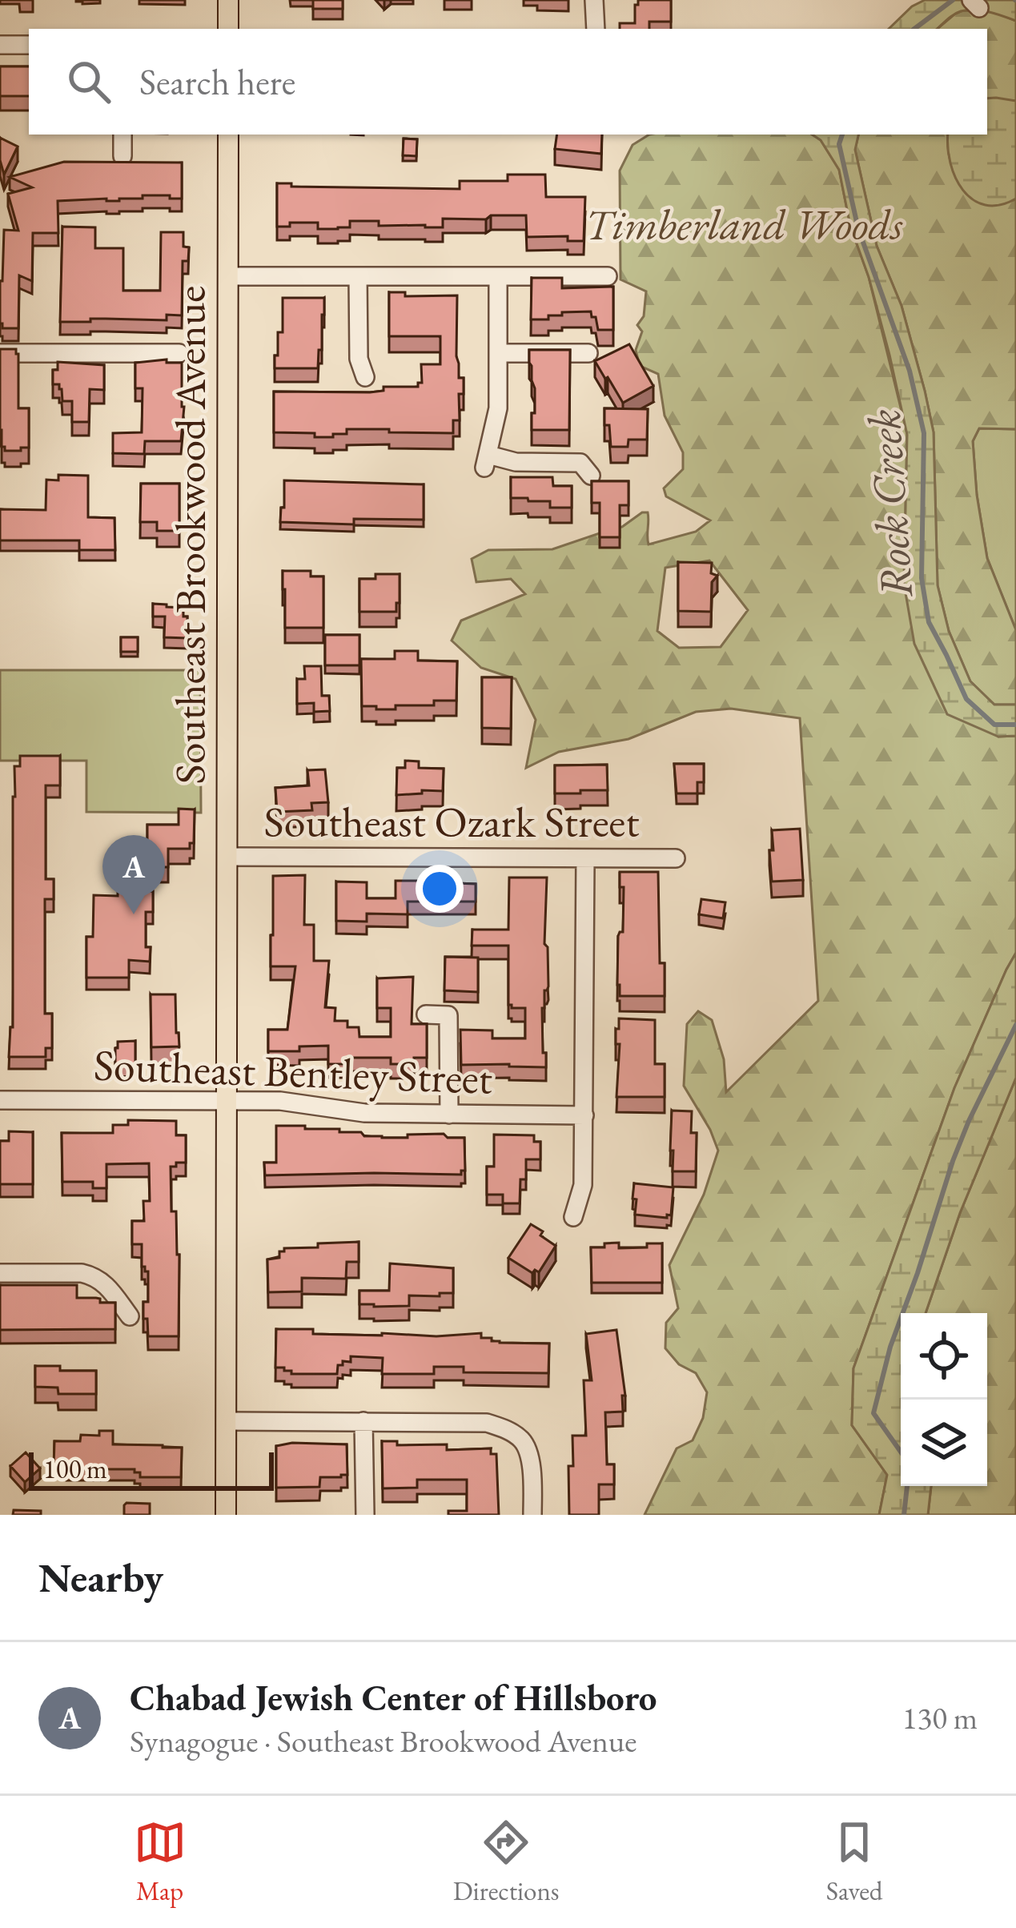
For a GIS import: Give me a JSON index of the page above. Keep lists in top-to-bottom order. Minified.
{"streets":{"main road":["Southeast Brookwood Avenue"],"street":["Southeast Ozark Street","Southeast Bentley Street"]},"crossings":[["Southeast Brookwood Avenue","Southeast Ozark Street"],["Southeast Brookwood Avenue","Southeast Bentley Street"]],"water":["Rock Creek"],"parks":["Timberland Woods"],"scale_bar":"100 m","page":{"search":"Search here","pins":"A","scale":"100 m","heading":"Nearby","list":[{"mark":"A","name":"Chabad Jewish Center of Hillsboro","note":"Synagogue · Southeast Brookwood Avenue","value":"130 m"}],"nav":["Map","Directions","Saved"]}}
